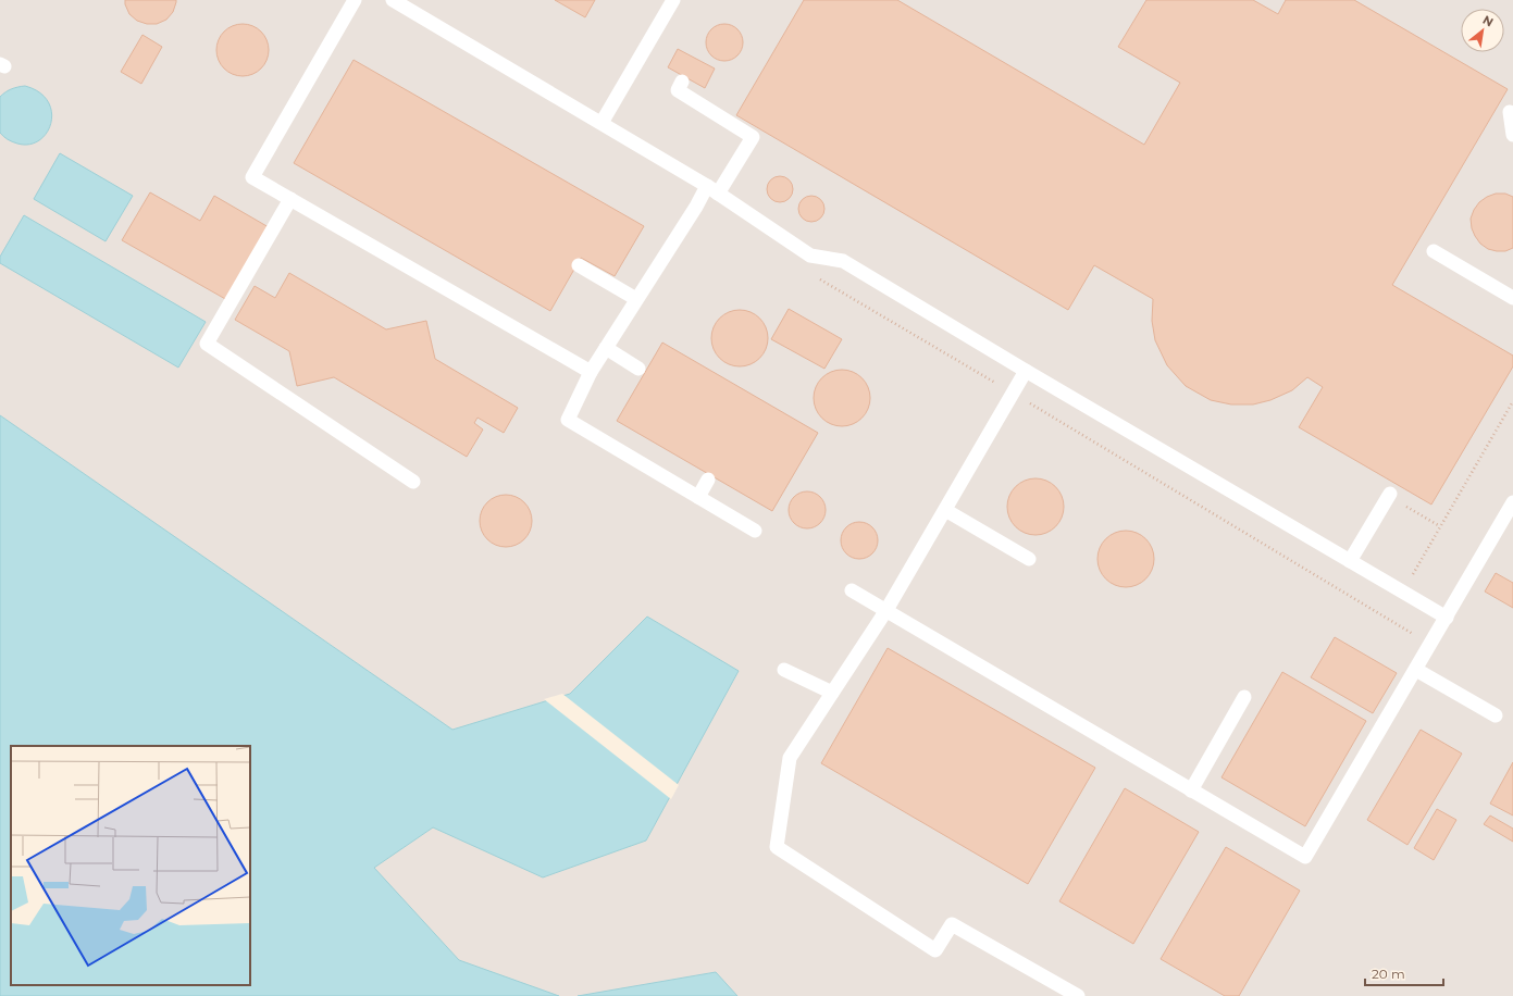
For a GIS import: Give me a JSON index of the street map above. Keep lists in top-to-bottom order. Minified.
{"scale_bar":"20 m","north":"top right"}
